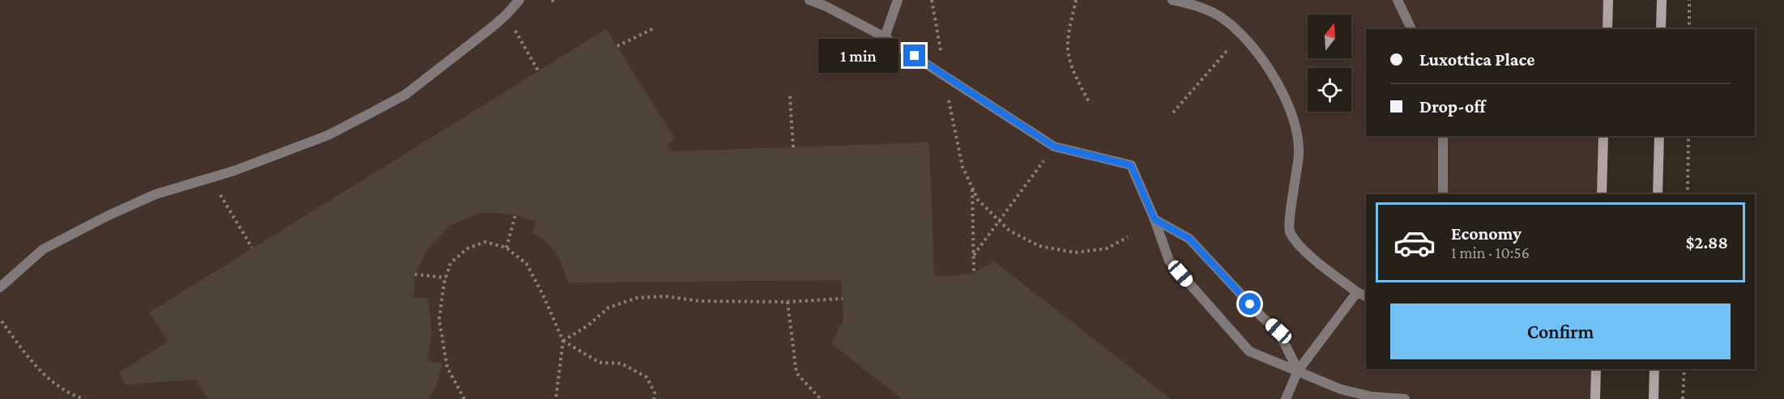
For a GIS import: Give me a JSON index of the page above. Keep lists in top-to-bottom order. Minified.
{"north":"top","page":{"banner":["Luxottica Place","Drop-off"],"bubble":"1 min","list":[{"name":"Economy","note":"1 min · 10:56","value":"$2.88"}],"buttons":"Confirm"}}
